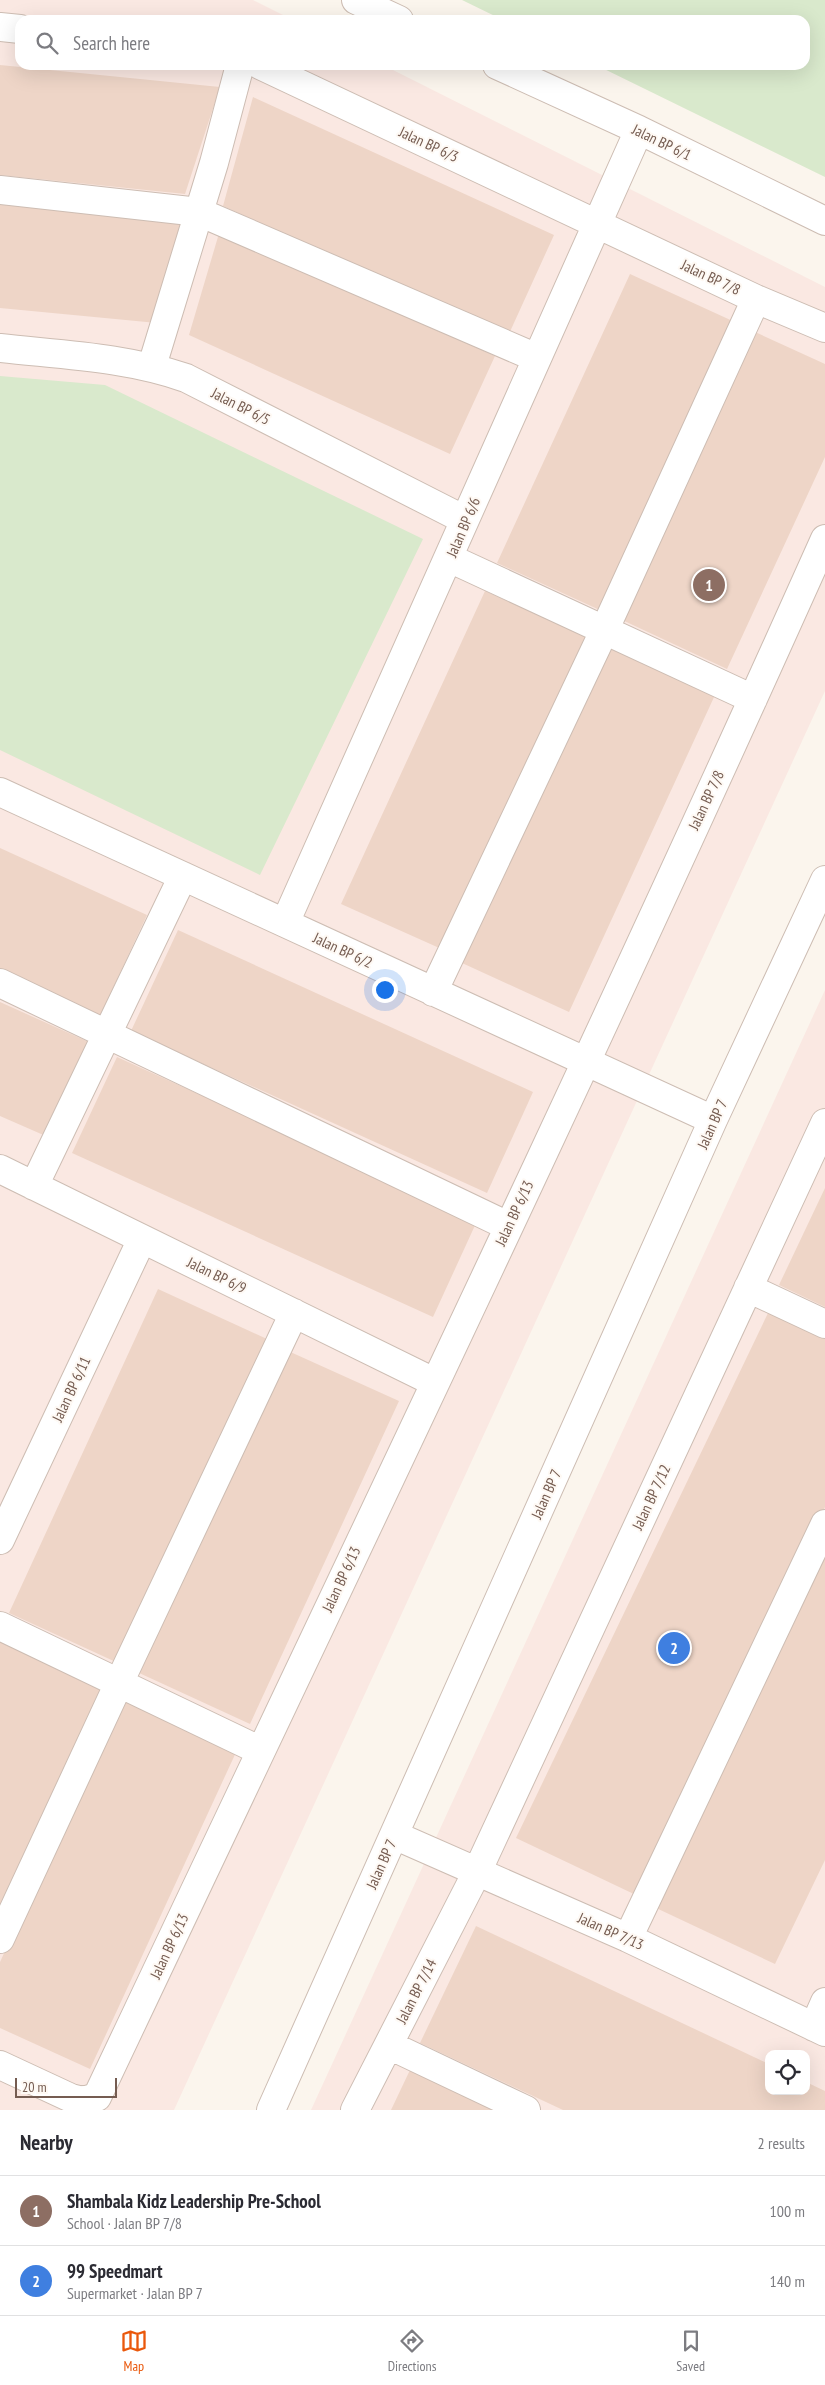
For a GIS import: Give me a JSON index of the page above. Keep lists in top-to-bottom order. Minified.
{"streets":{"street":["Jalan BP 6/1","Jalan BP 6/3","Jalan BP 7/8","Jalan BP 6/5","Jalan BP 6/6","Jalan BP 6/2","Jalan BP 7","Jalan BP 6/13","Jalan BP 6/9","Jalan BP 6/11","Jalan BP 7/12","Jalan BP 7/13","Jalan BP 7/14"]},"crossings":[["Jalan BP 6/1","Jalan BP 6/6"],["Jalan BP 6/3","Jalan BP 7/8"],["Jalan BP 6/3","Jalan BP 6/6"],["Jalan BP 7/8","Jalan BP 6/6"],["Jalan BP 7/8","Jalan BP 6/2"],["Jalan BP 7/8","Jalan BP 6/13"],["Jalan BP 6/5","Jalan BP 6/6"],["Jalan BP 6/6","Jalan BP 6/2"],["Jalan BP 6/2","Jalan BP 7"],["Jalan BP 6/2","Jalan BP 6/13"],["Jalan BP 7","Jalan BP 7/13"],["Jalan BP 6/13","Jalan BP 6/9"],["Jalan BP 6/9","Jalan BP 6/11"],["Jalan BP 7/12","Jalan BP 7/13"],["Jalan BP 7/12","Jalan BP 7/14"],["Jalan BP 7/13","Jalan BP 7/14"]],"scale_bar":"20 m","page":{"search":"Search here","pins":["1","2"],"scale":"20 m","heading":["Nearby","2 results"],"list":[{"mark":"1","name":"Shambala Kidz Leadership Pre-School","note":"School · Jalan BP 7/8","value":"100 m"},{"mark":"2","name":"99 Speedmart","note":"Supermarket · Jalan BP 7","value":"140 m"}],"nav":["Map","Directions","Saved"]}}
